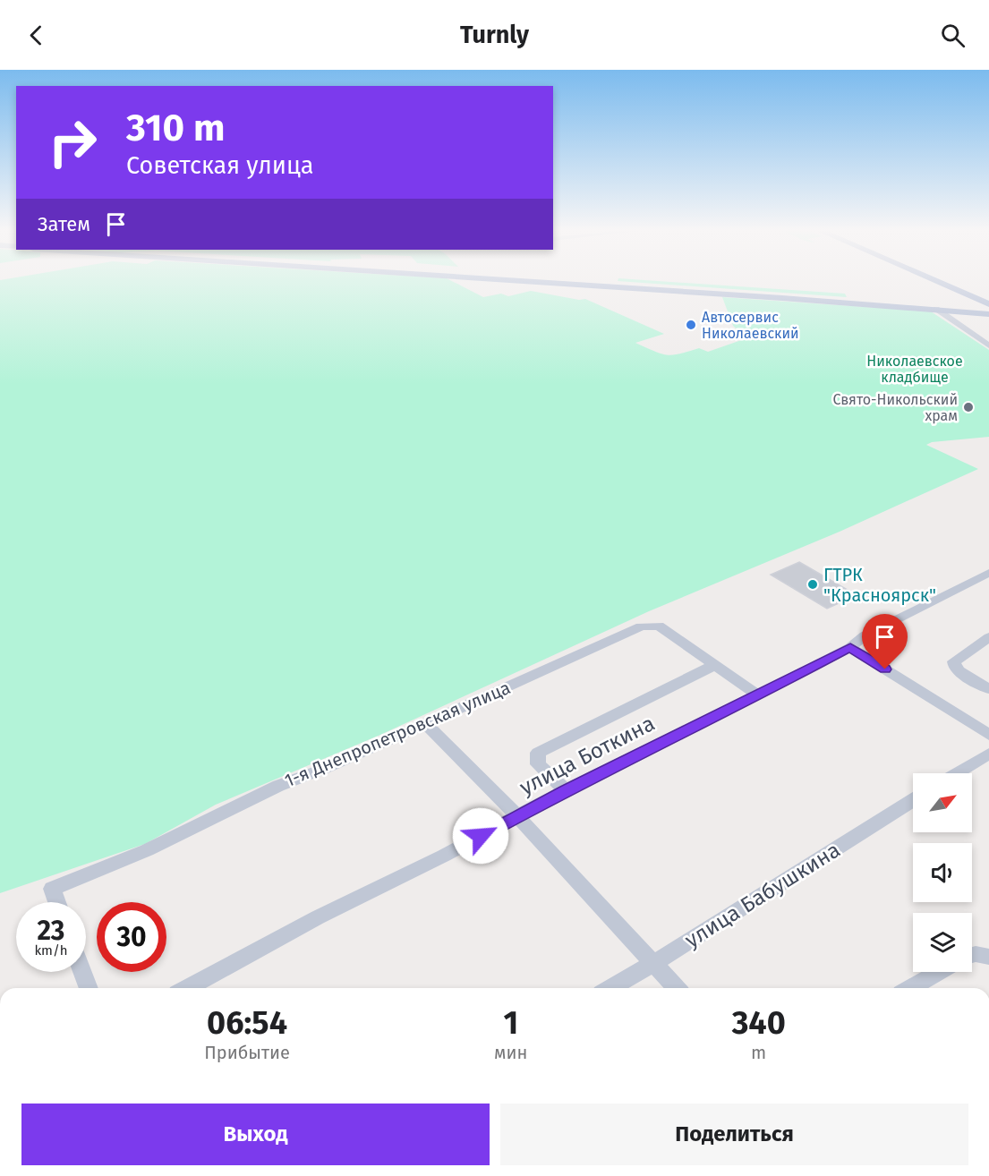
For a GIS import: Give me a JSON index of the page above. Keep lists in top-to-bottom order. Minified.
{"streets":{"street":["1-я Днепропетровская улица","улица Боткина","улица Бабушкина"]},"crossings":[["1-я Днепропетровская улица","улица Боткина"]],"parks":["Николаевское кладбище"],"places":["Автосервис Николаевский","Свято-Никольский храм","ГТРК \"Красноярск\""],"north":"top right","page":{"header":"Turnly","turn":["310 m","Советская улица"],"then":"Затем","speed":"23 km/h","limit":"30","eta":["06:54","Прибытие","1","мин","340","m"],"buttons":["Выход","Поделиться"]}}
